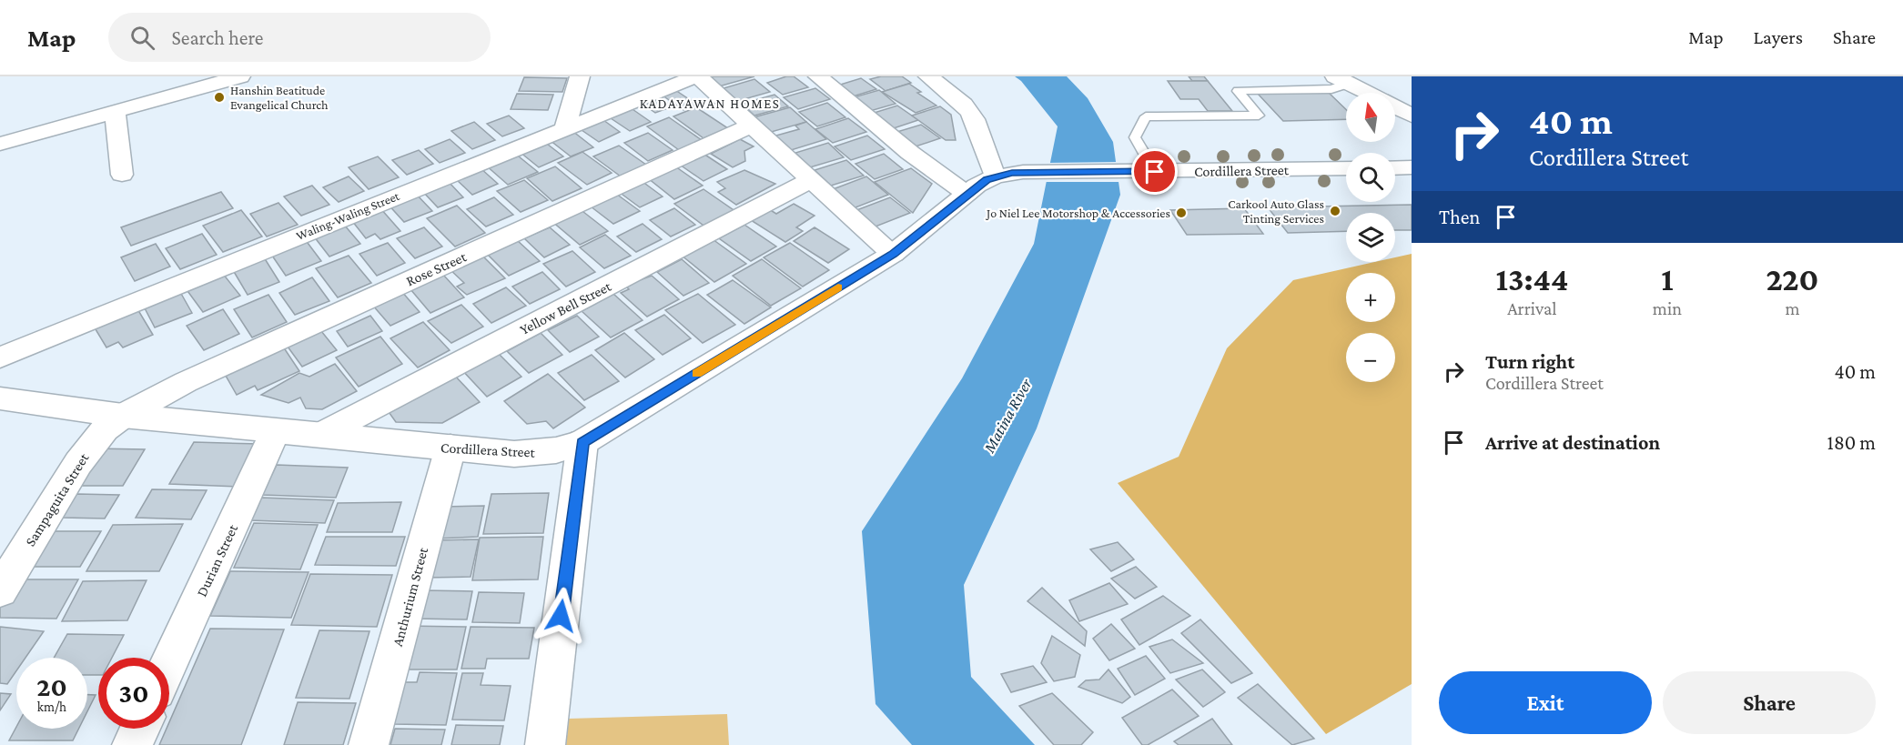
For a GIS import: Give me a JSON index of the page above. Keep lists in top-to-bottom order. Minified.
{"streets":{"street":["Cordillera Street","Waling-Waling Street","Rose Street","Yellow Bell Street","Sampaguita Street","Durian Street","Anthurium Street"]},"crossings":[["Cordillera Street","Rose Street"],["Cordillera Street","Yellow Bell Street"],["Cordillera Street","Sampaguita Street"],["Cordillera Street","Durian Street"],["Cordillera Street","Anthurium Street"],["Rose Street","Sampaguita Street"]],"districts":["KADAYAWAN HOMES"],"water":["Matina River"],"places":["Hanshin Beatitude Evangelical Church","Carkool Auto Glass Tinting Services","Jo Niel Lee Motorshop & Accessories"],"north":"top","page":{"header":"Map","search":"Search here","nav":["Map","Layers","Share"],"turn":["40 m","Cordillera Street"],"map_buttons":["+","−"],"then":"Then","eta":["13:44","Arrival","1","min","220","m"],"list":[{"name":"Turn right","note":"Cordillera Street","value":"40 m"},{"name":"Arrive at destination","value":"180 m"}],"speed":"20 km/h","limit":"30","buttons":["Exit","Share"]}}
